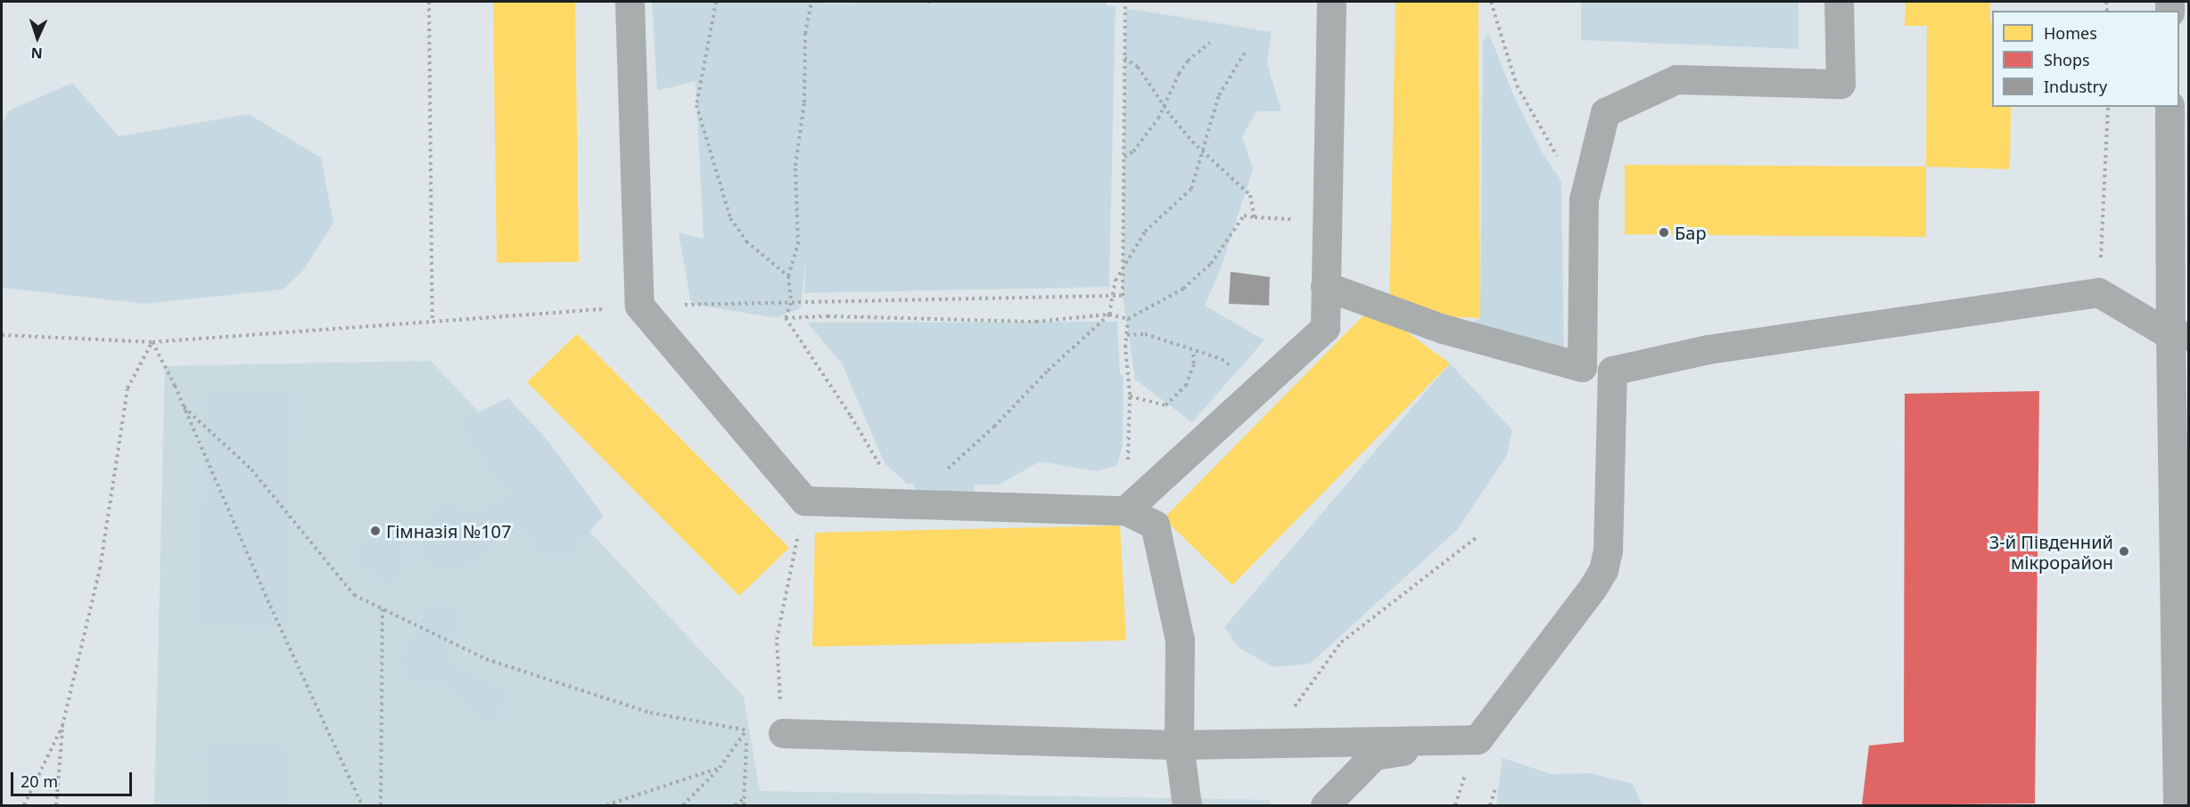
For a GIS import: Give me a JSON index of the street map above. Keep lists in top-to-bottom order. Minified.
{"places":["Бар","Гімназія №107","3-й Південний мікрорайон"],"legend":["Homes","Shops","Industry"],"scale_bar":"20 m","north":"bottom"}
